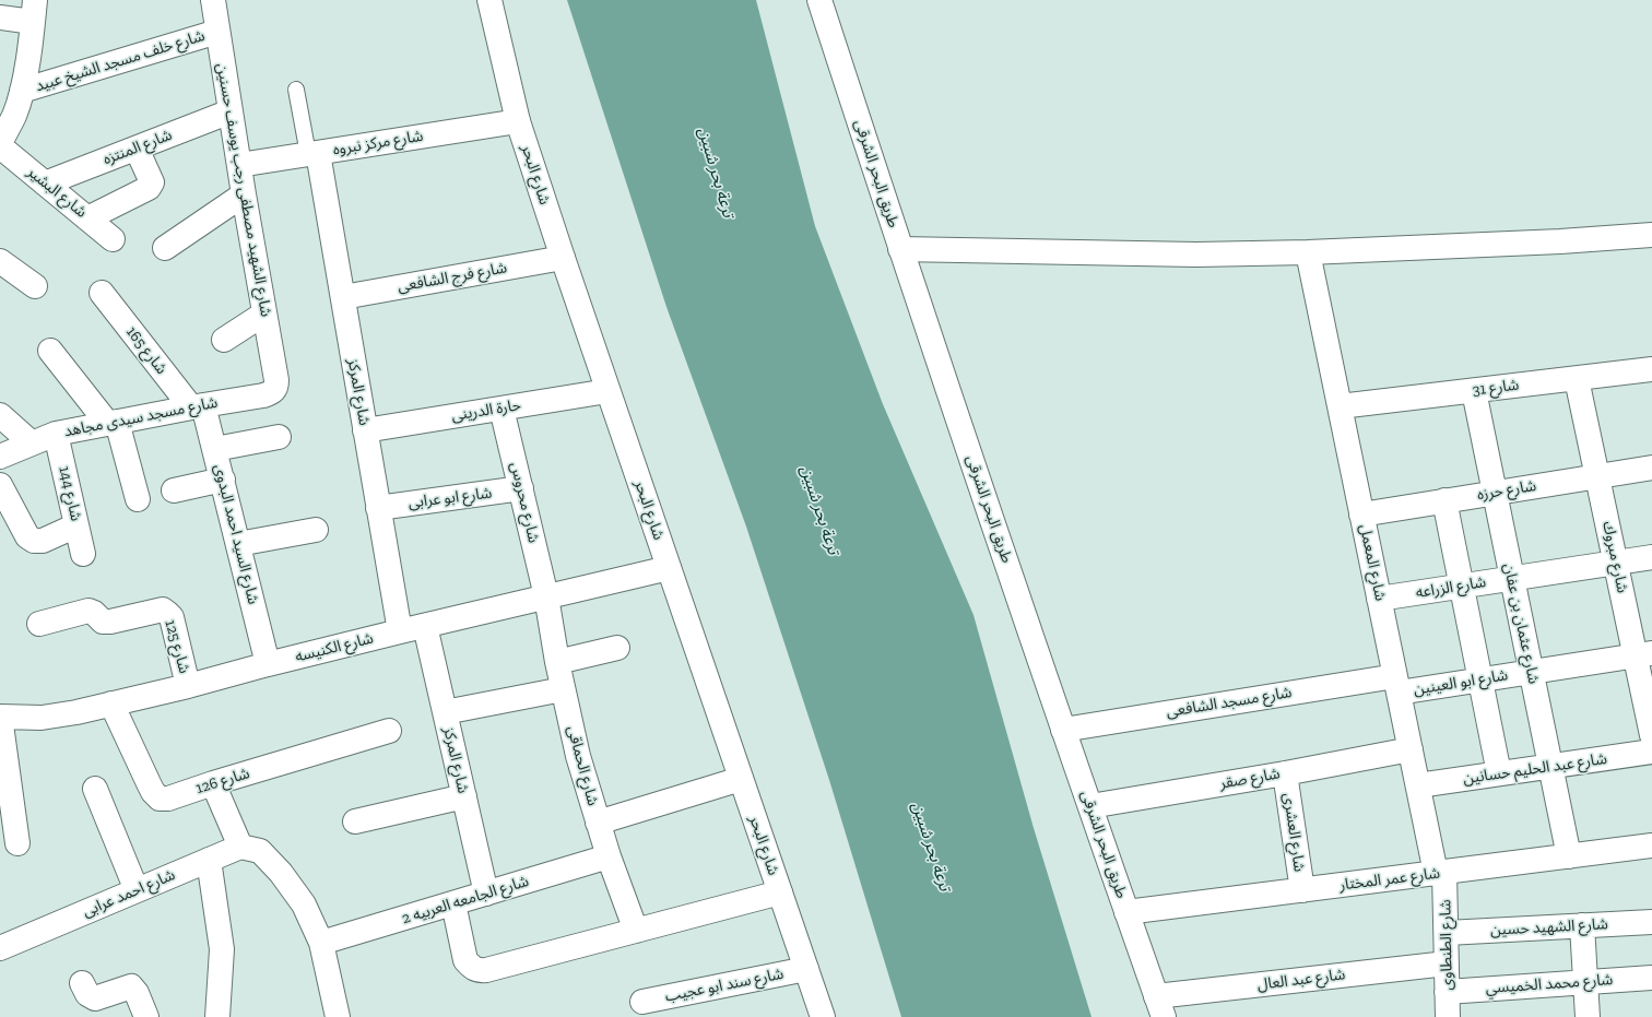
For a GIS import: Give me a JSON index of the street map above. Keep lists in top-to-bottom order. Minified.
{"streets":{"street":["شارع خلف مسجد الشيخ عبيد","شارع مركز نبروه","شارع المنتزه","طريق البحر الشرقى","شارع البحر","شارع الشهيد مصطفى رجب يوسف حسنين","شارع البشير","شارع فرج الشافعى","شارع 165","شارع 31","شارع المركز","حارة الدرينى","شارع مسجد سيدى مجاهد","شارع حرزه","شارع 144","شارع ابو عرابى","شارع محروس","شارع السيد احمد البدوى","شارع مبروك","شارع المعمل","شارع الزراعه","شارع عثمان بن عفان","شارع 125","شارع الكنيسه","شارع ابو العينين","شارع مسجد الشافعى","شارع الحماقى","شارع عبد الحليم حسانين","شارع صقر","شارع 126","شارع العشرى","شارع عمر المختار","شارع احمد عرابى","شارع الجامعه العربيه 2","شارع الشهيد حسين","شارع الطنطاوى","شارع عبد العال","شارع محمد الخميسي","شارع سند ابو عجيب"]},"crossings":[["شارع خلف مسجد الشيخ عبيد","شارع الشهيد مصطفى رجب يوسف حسنين"],["شارع مركز نبروه","شارع البحر"],["شارع مركز نبروه","شارع الشهيد مصطفى رجب يوسف حسنين"],["شارع مركز نبروه","شارع المركز"],["شارع المنتزه","شارع الشهيد مصطفى رجب يوسف حسنين"],["شارع المنتزه","شارع البشير"],["طريق البحر الشرقى","شارع مسجد الشافعى"],["طريق البحر الشرقى","شارع صقر"],["طريق البحر الشرقى","شارع عمر المختار"],["طريق البحر الشرقى","شارع عبد العال"],["شارع البحر","شارع فرج الشافعى"],["شارع البحر","حارة الدرينى"],["شارع البحر","شارع الكنيسه"],["شارع البحر","شارع سند ابو عجيب"],["شارع الشهيد مصطفى رجب يوسف حسنين","شارع مسجد سيدى مجاهد"],["شارع فرج الشافعى","شارع المركز"],["شارع 165","شارع مسجد سيدى مجاهد"],["شارع 165","شارع السيد احمد البدوى"],["شارع 31","شارع مبروك"],["شارع 31","شارع المعمل"],["شارع 31","شارع عثمان بن عفان"],["شارع المركز","حارة الدرينى"],["شارع المركز","شارع ابو عرابى"],["شارع المركز","شارع الكنيسه"],["شارع المركز","شارع الجامعه العربيه 2"],["حارة الدرينى","شارع محروس"],["شارع مسجد سيدى مجاهد","شارع 144"],["شارع مسجد سيدى مجاهد","شارع السيد احمد البدوى"],["شارع حرزه","شارع مبروك"],["شارع حرزه","شارع المعمل"],["شارع حرزه","شارع عثمان بن عفان"],["شارع ابو عرابى","شارع محروس"],["شارع محروس","شارع الكنيسه"],["شارع محروس","شارع الحماقى"],["شارع السيد احمد البدوى","شارع الكنيسه"],["شارع مبروك","شارع الزراعه"],["شارع مبروك","شارع ابو العينين"],["شارع المعمل","شارع الزراعه"],["شارع المعمل","شارع ابو العينين"],["شارع المعمل","شارع مسجد الشافعى"],["شارع المعمل","شارع عبد الحليم حسانين"],["شارع المعمل","شارع صقر"],["شارع المعمل","شارع عمر المختار"],["شارع المعمل","شارع الطنطاوى"],["شارع الزراعه","شارع عثمان بن عفان"],["شارع عثمان بن عفان","شارع ابو العينين"],["شارع عثمان بن عفان","شارع عبد الحليم حسانين"],["شارع عثمان بن عفان","شارع عمر المختار"],["شارع 125","شارع الكنيسه"],["شارع الكنيسه","شارع الحماقى"],["شارع الكنيسه","شارع 126"],["شارع ابو العينين","شارع مسجد الشافعى"],["شارع الحماقى","شارع الجامعه العربيه 2"],["شارع صقر","شارع العشرى"],["شارع العشرى","شارع عمر المختار"],["شارع عمر المختار","شارع الطنطاوى"],["شارع الشهيد حسين","شارع الطنطاوى"],["شارع الطنطاوى","شارع عبد العال"],["شارع الطنطاوى","شارع محمد الخميسي"]],"water":["ترعة بحر شبين"]}
